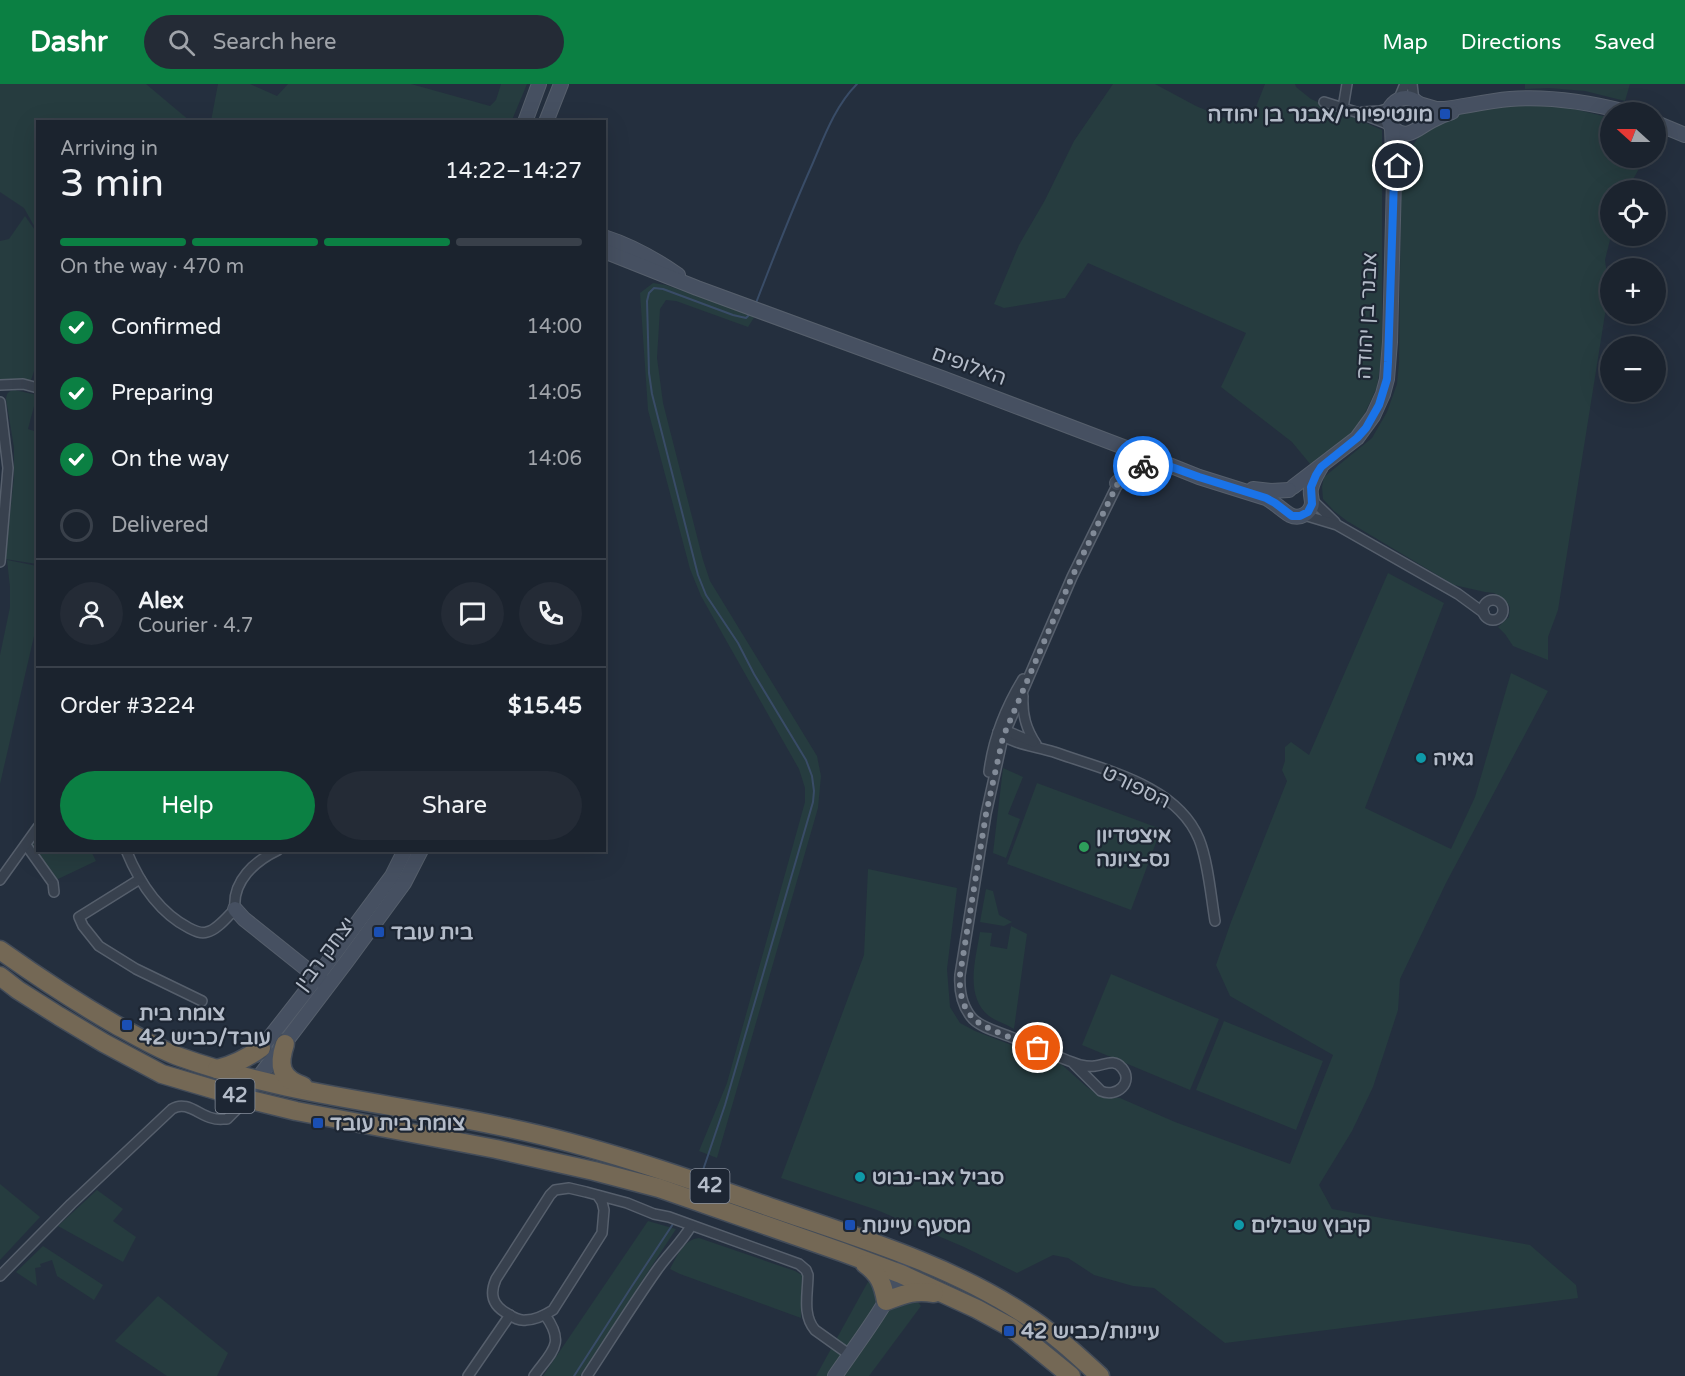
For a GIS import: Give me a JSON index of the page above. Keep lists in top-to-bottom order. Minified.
{"streets":{"highway":["42"],"street":["אבנר בן יהודה","האלופים","הספורט","יצחק רבין"]},"crossings":[["אבנר בן יהודה","האלופים"],["יצחק רבין","42"]],"places":{"transit":["מונטיפיורי/אבנר בן יהודה","בית עובד","צומת בית עובד/כביש 42","צומת בית עובד","מסעף עיינות","עיינות/כביש 42"],"other":["גאיה","איצטדיון נס-ציונה","סביל אבו-נבוט","קיבוץ שבילים"]},"north":"left","page":{"header":"Dashr","search":"Search here","nav":["Map","Directions","Saved"],"map_buttons":["+","−"],"heading":["3 min","Arriving in","14:22–14:27"],"panel":["Alex","Courier · 4.7","Order #3224","$15.45"],"bar":"On the way · 470 m","list":[["Confirmed","14:00"],["Preparing","14:05"],["On the way","14:06"],"Delivered"],"buttons":["Help","Share"]}}
